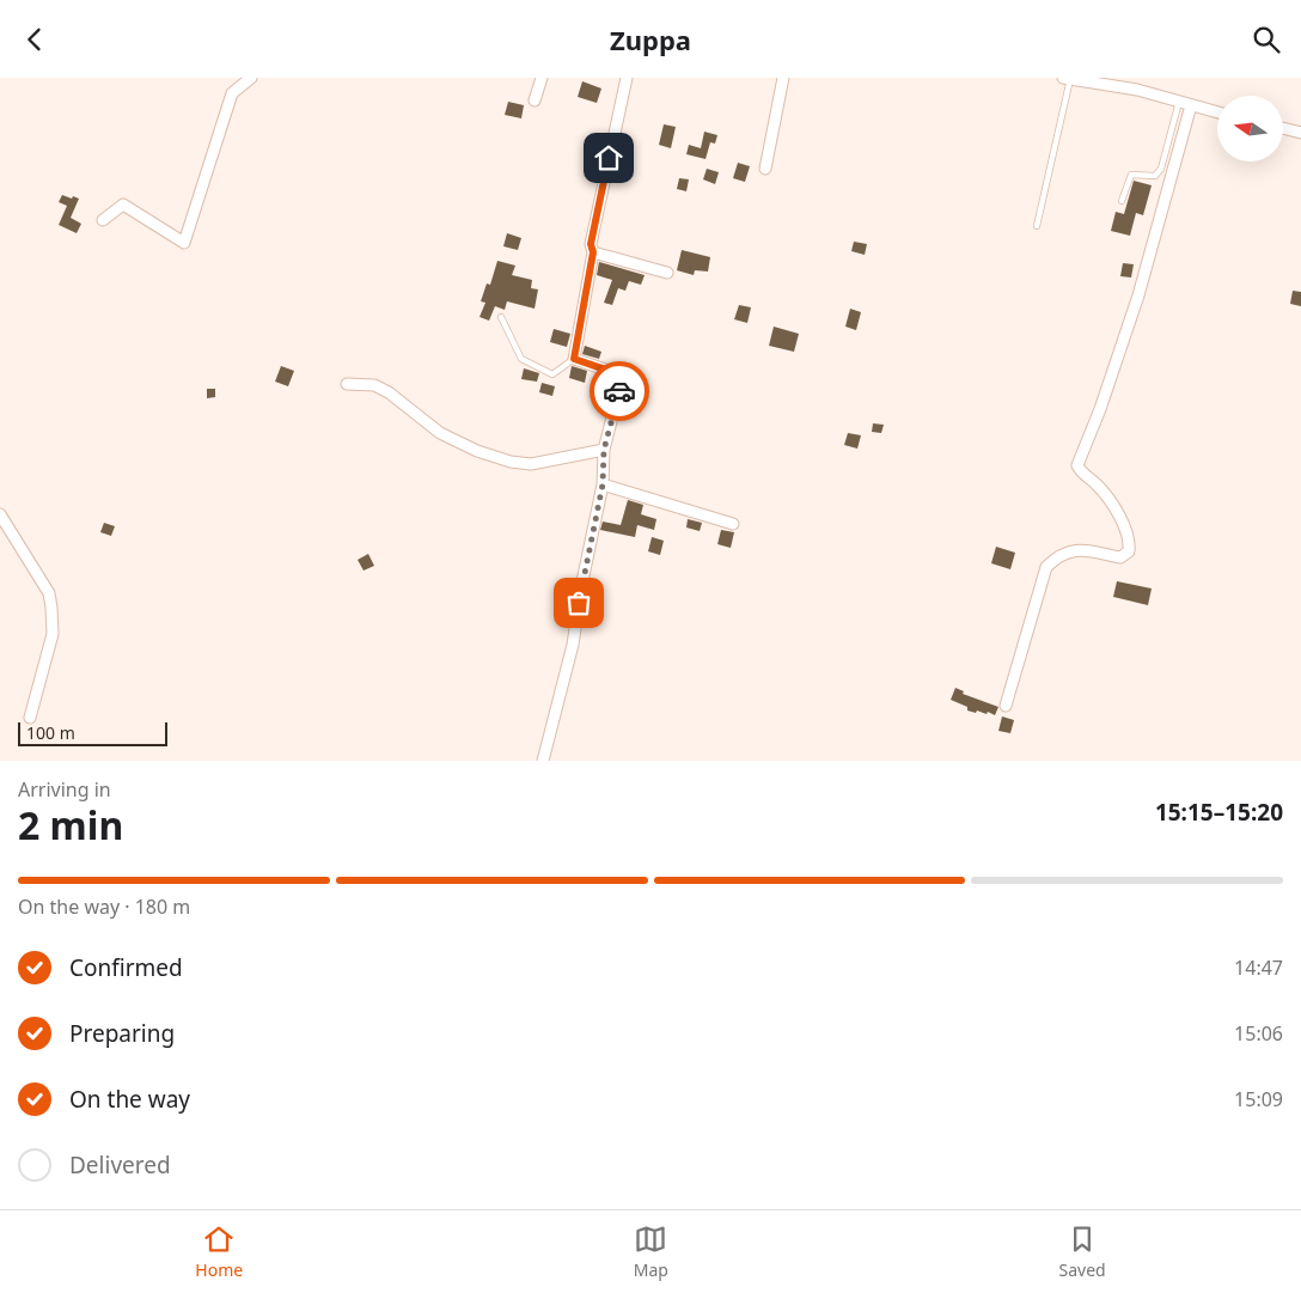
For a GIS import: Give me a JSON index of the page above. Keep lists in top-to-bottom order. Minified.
{"scale_bar":"100 m","north":"left","page":{"header":"Zuppa","scale":"100 m","heading":["2 min","Arriving in","15:15–15:20"],"bar":"On the way · 180 m","list":[["Confirmed","14:47"],["Preparing","15:06"],["On the way","15:09"],"Delivered"],"tabs":["Home","Map","Saved"]}}
